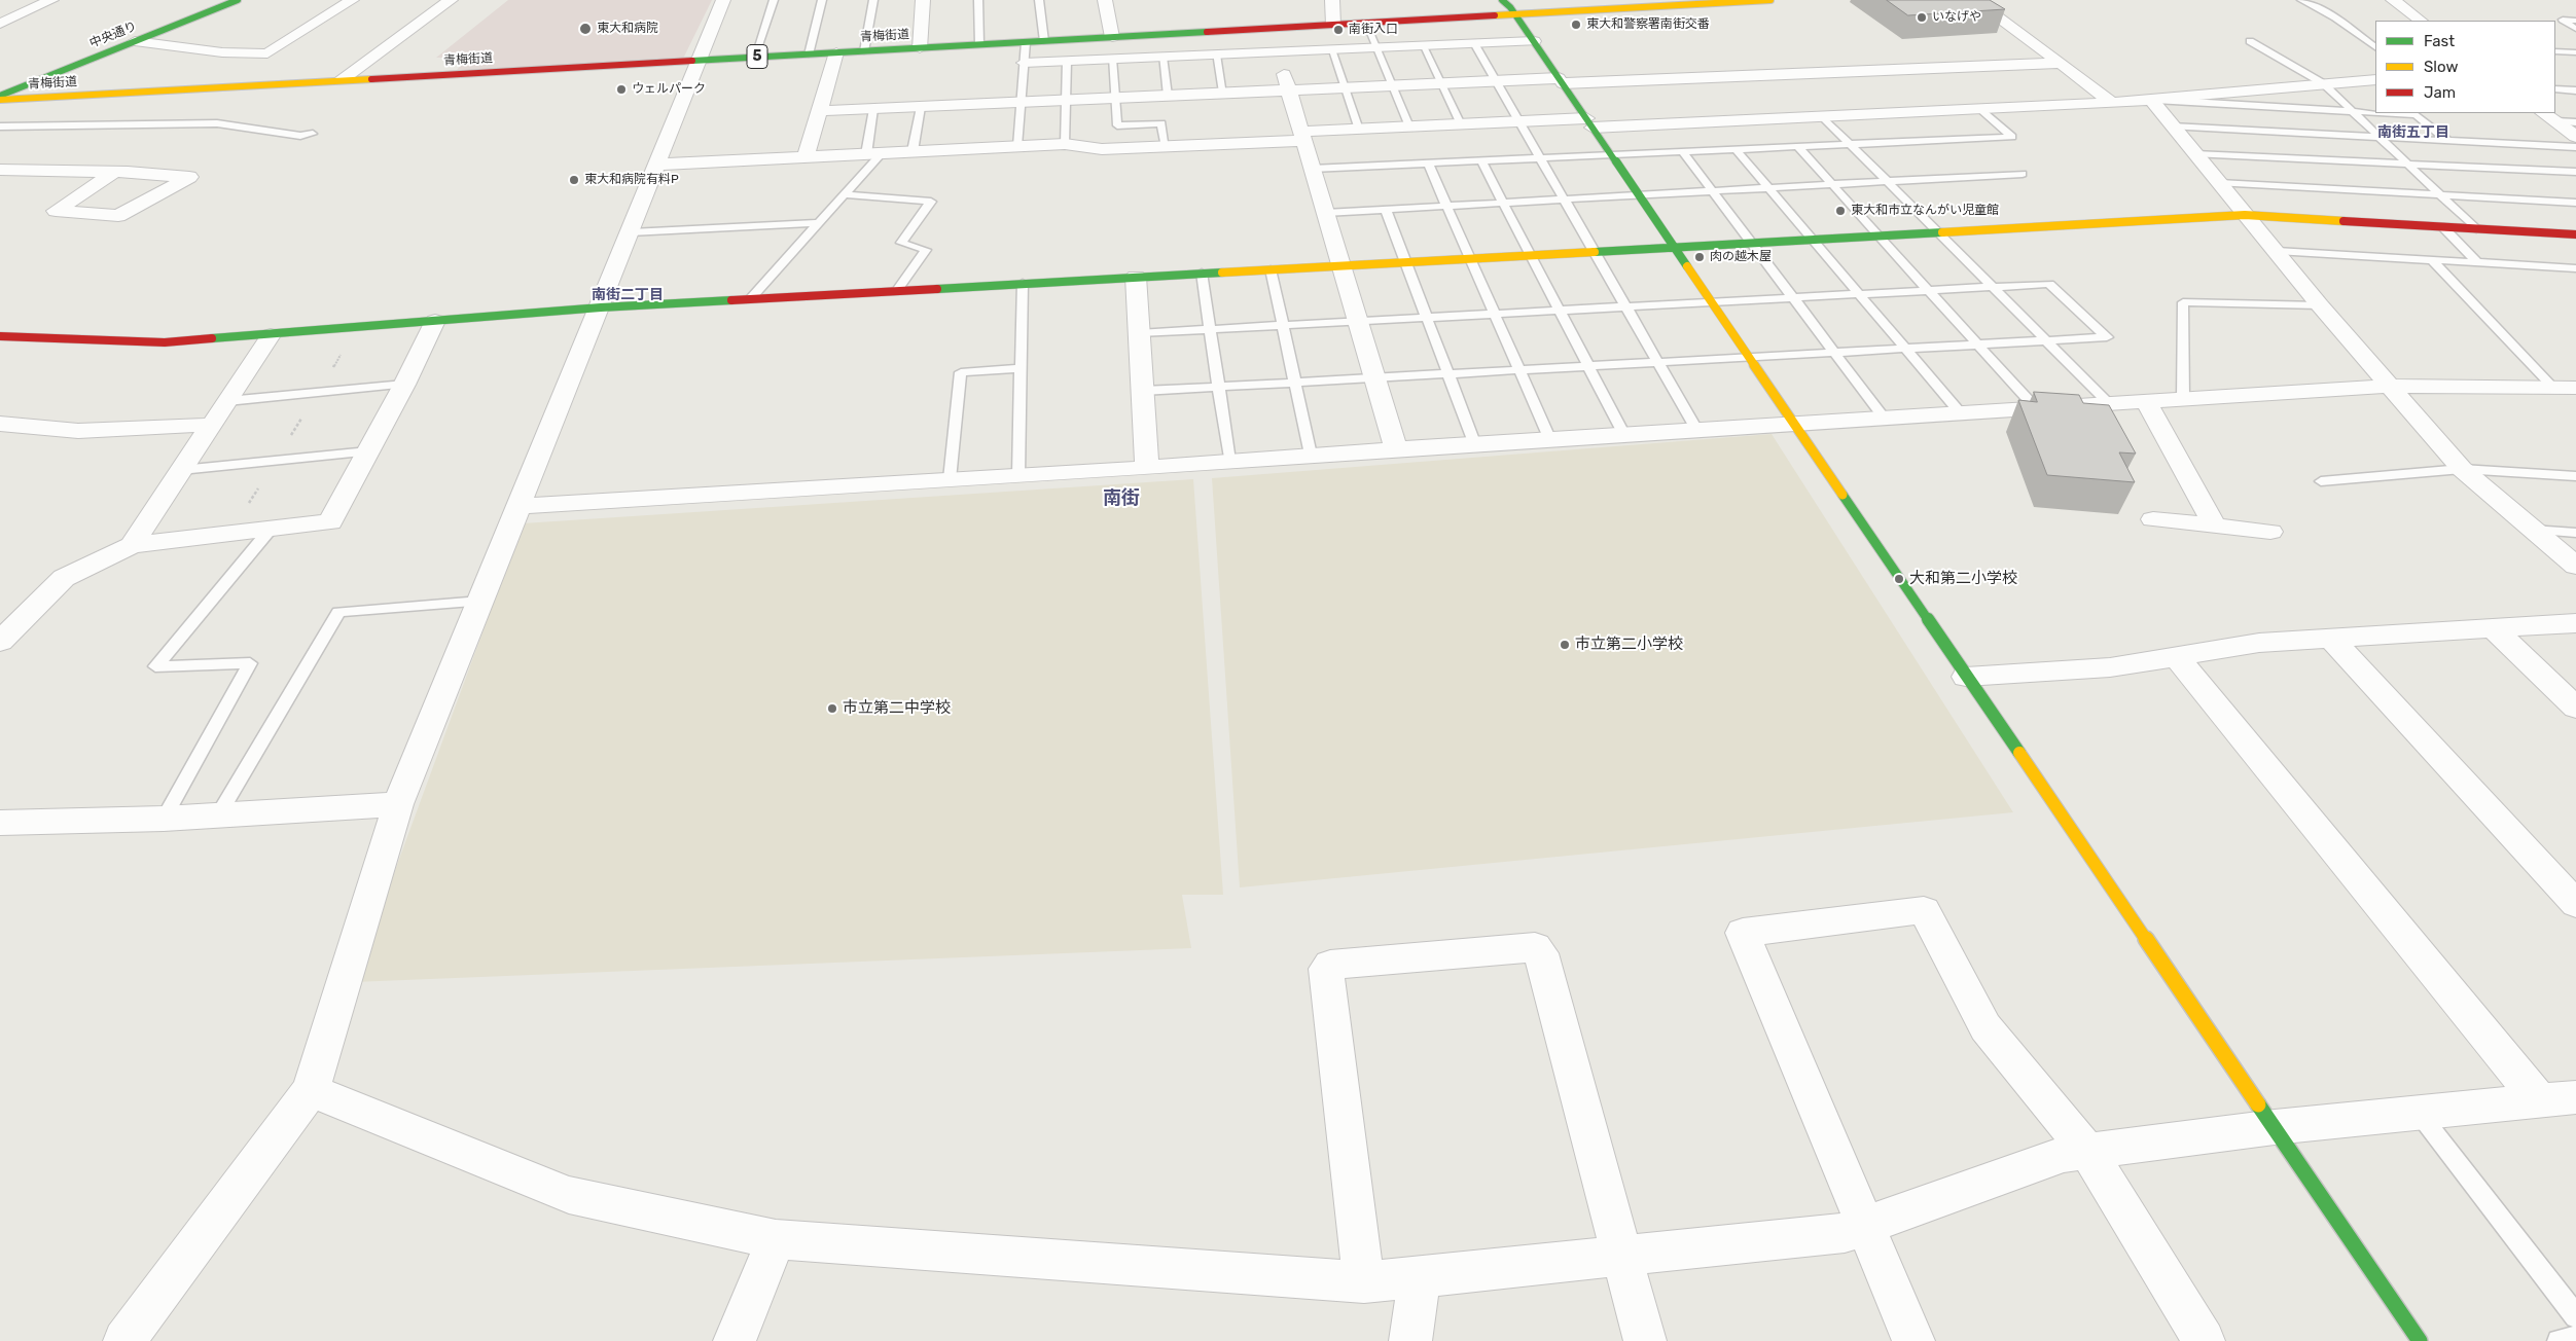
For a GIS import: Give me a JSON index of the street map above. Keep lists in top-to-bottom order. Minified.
{"streets":{"street":["中央通り","青梅街道","5"]},"districts":["南街五丁目","南街二丁目","南街"],"places":["いなげや","東大和警察署南街交番","東大和病院","南街入口","ウェルパーク","東大和病院有料P","東大和市立なんがい児童館","肉の越木屋","大和第二小学校","市立第二小学校","市立第二中学校"],"legend":["Fast","Slow","Jam"]}
